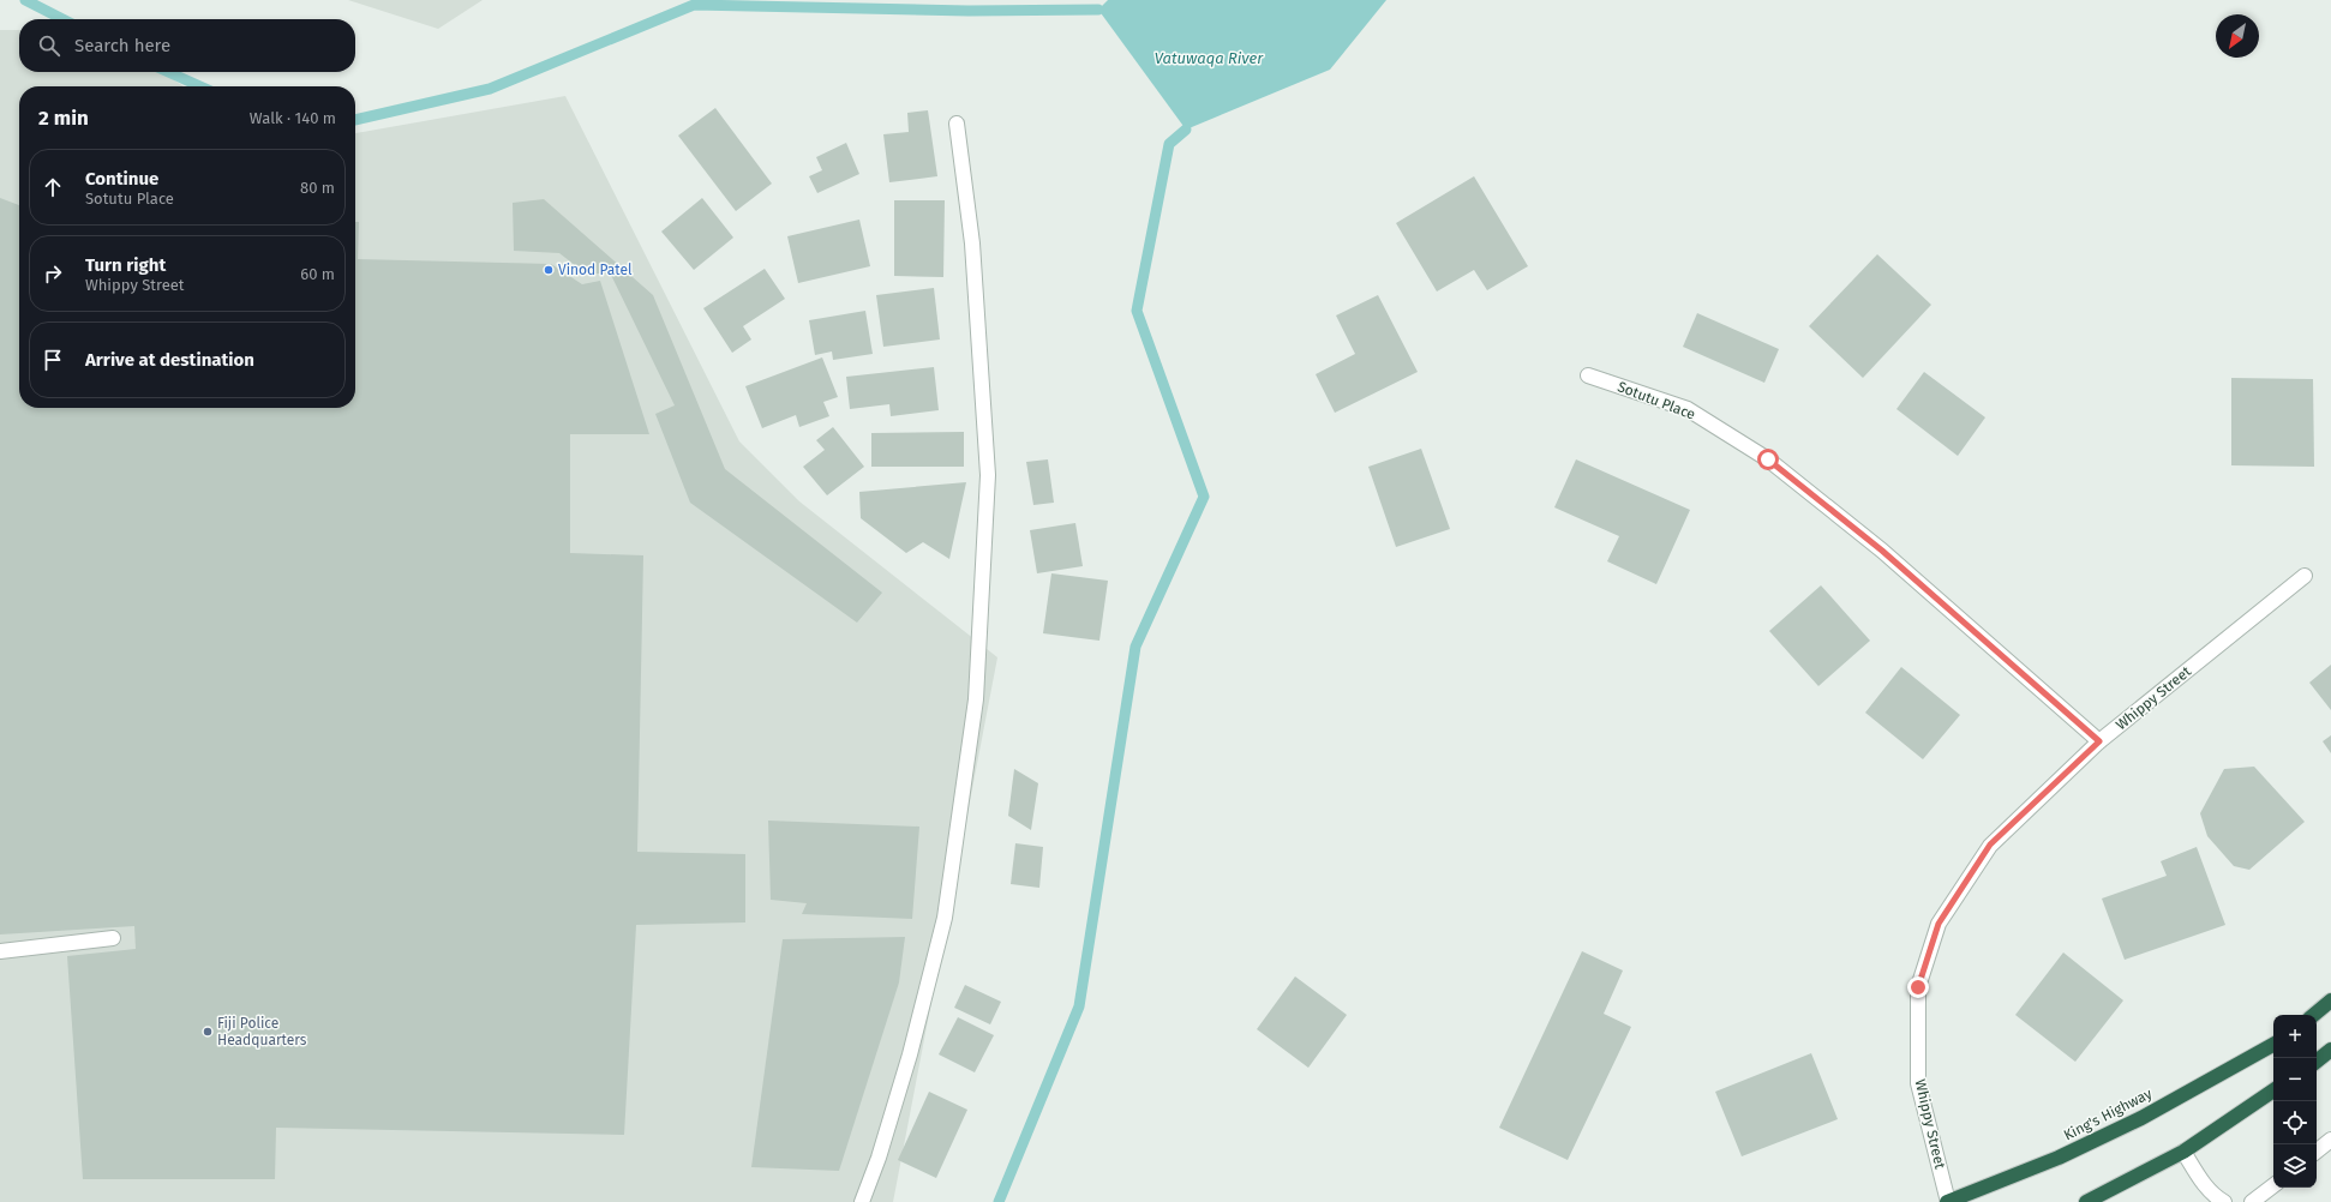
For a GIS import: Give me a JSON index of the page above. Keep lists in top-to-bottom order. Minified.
{"streets":{"highway":["King's Highway"],"street":["Sotutu Place","Whippy Street"]},"crossings":[["Sotutu Place","Whippy Street"],["Whippy Street","King's Highway"]],"water":["Vatuwaqa River"],"places":["Vinod Patel","Fiji Police Headquarters"],"north":"bottom left","page":{"search":"Search here","heading":["2 min","Walk · 140 m"],"list":[["Continue","Sotutu Place","80 m"],["Turn right","Whippy Street","60 m"],"Arrive at destination"],"map_buttons":["+","−"]}}
